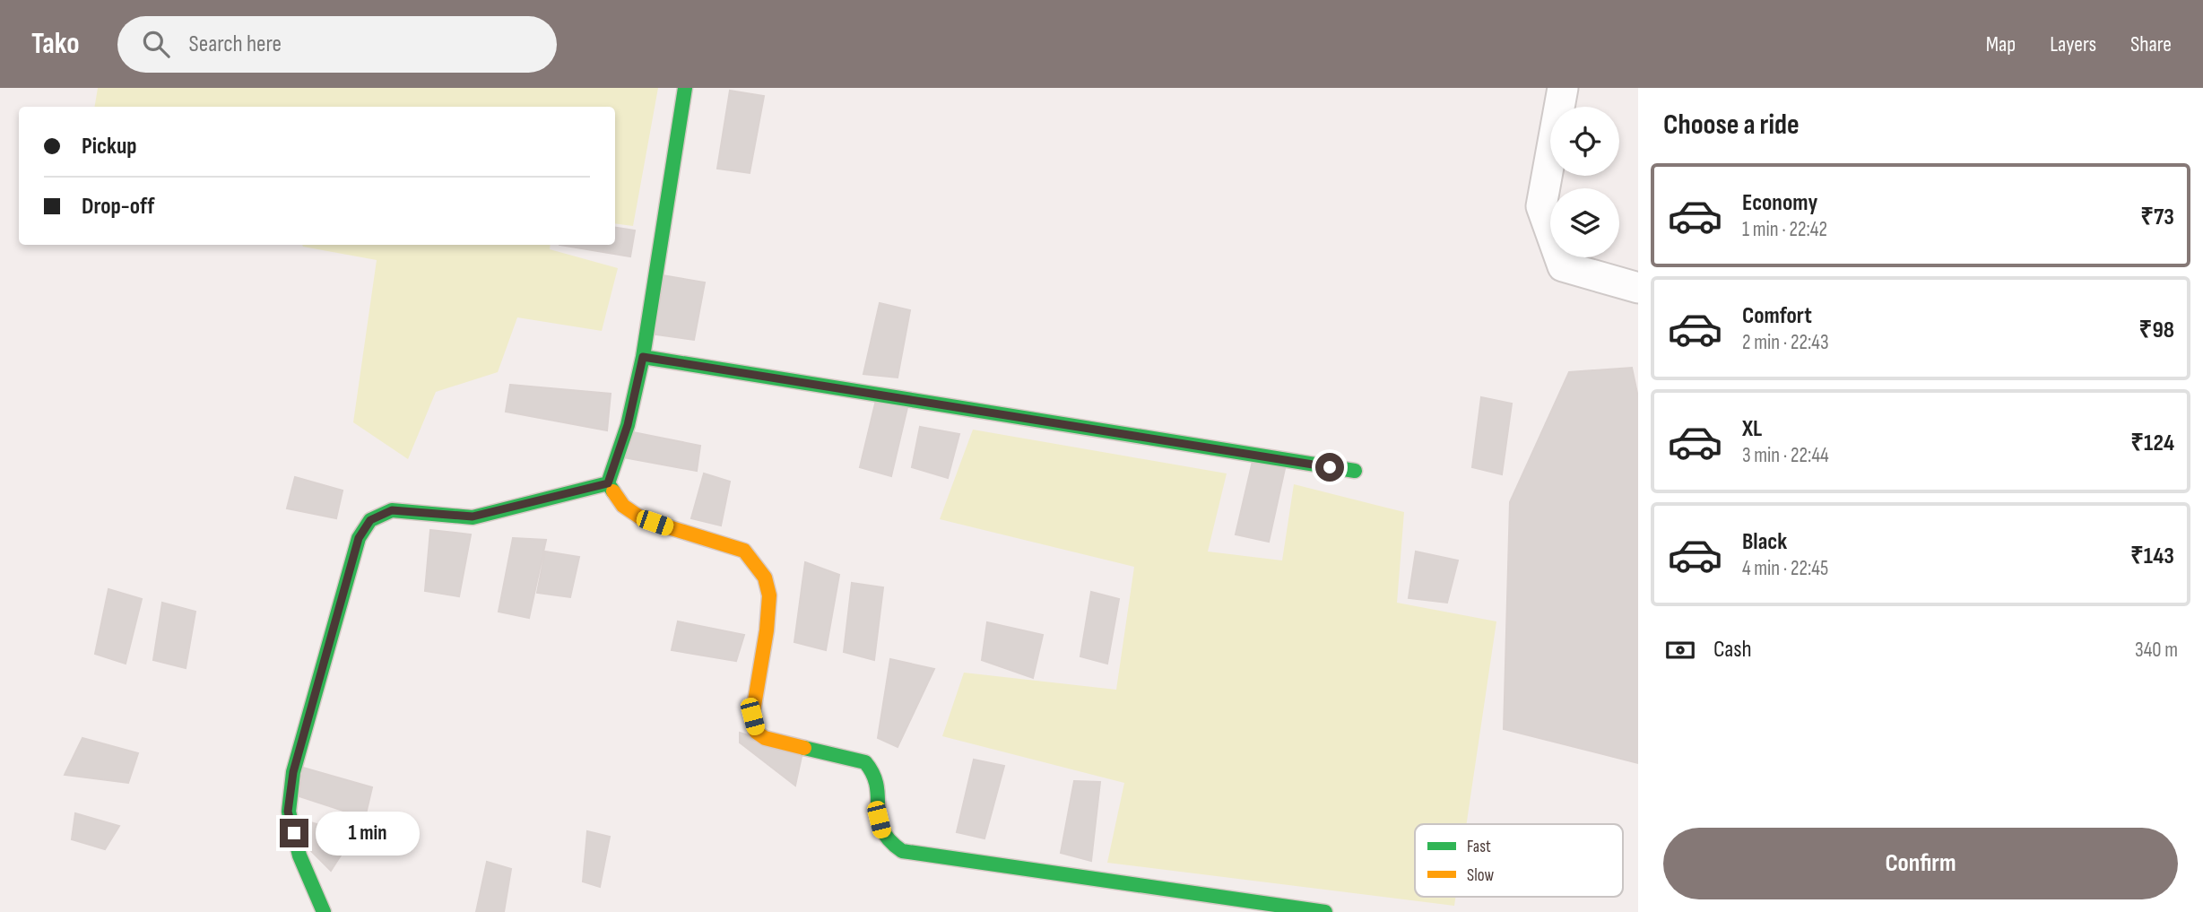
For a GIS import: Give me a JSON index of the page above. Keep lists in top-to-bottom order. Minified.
{"legend":["Fast","Slow"],"page":{"header":"Tako","search":"Search here","nav":["Map","Layers","Share"],"heading":"Choose a ride","banner":["Pickup","Drop-off"],"list":[{"name":"Economy","note":"1 min · 22:42","value":"₹73"},{"name":"Comfort","note":"2 min · 22:43","value":"₹98"},{"name":"XL","note":"3 min · 22:44","value":"₹124"},{"name":"Black","note":"4 min · 22:45","value":"₹143"}],"pay":["Cash","340 m"],"bubble":"1 min","buttons":"Confirm"}}
